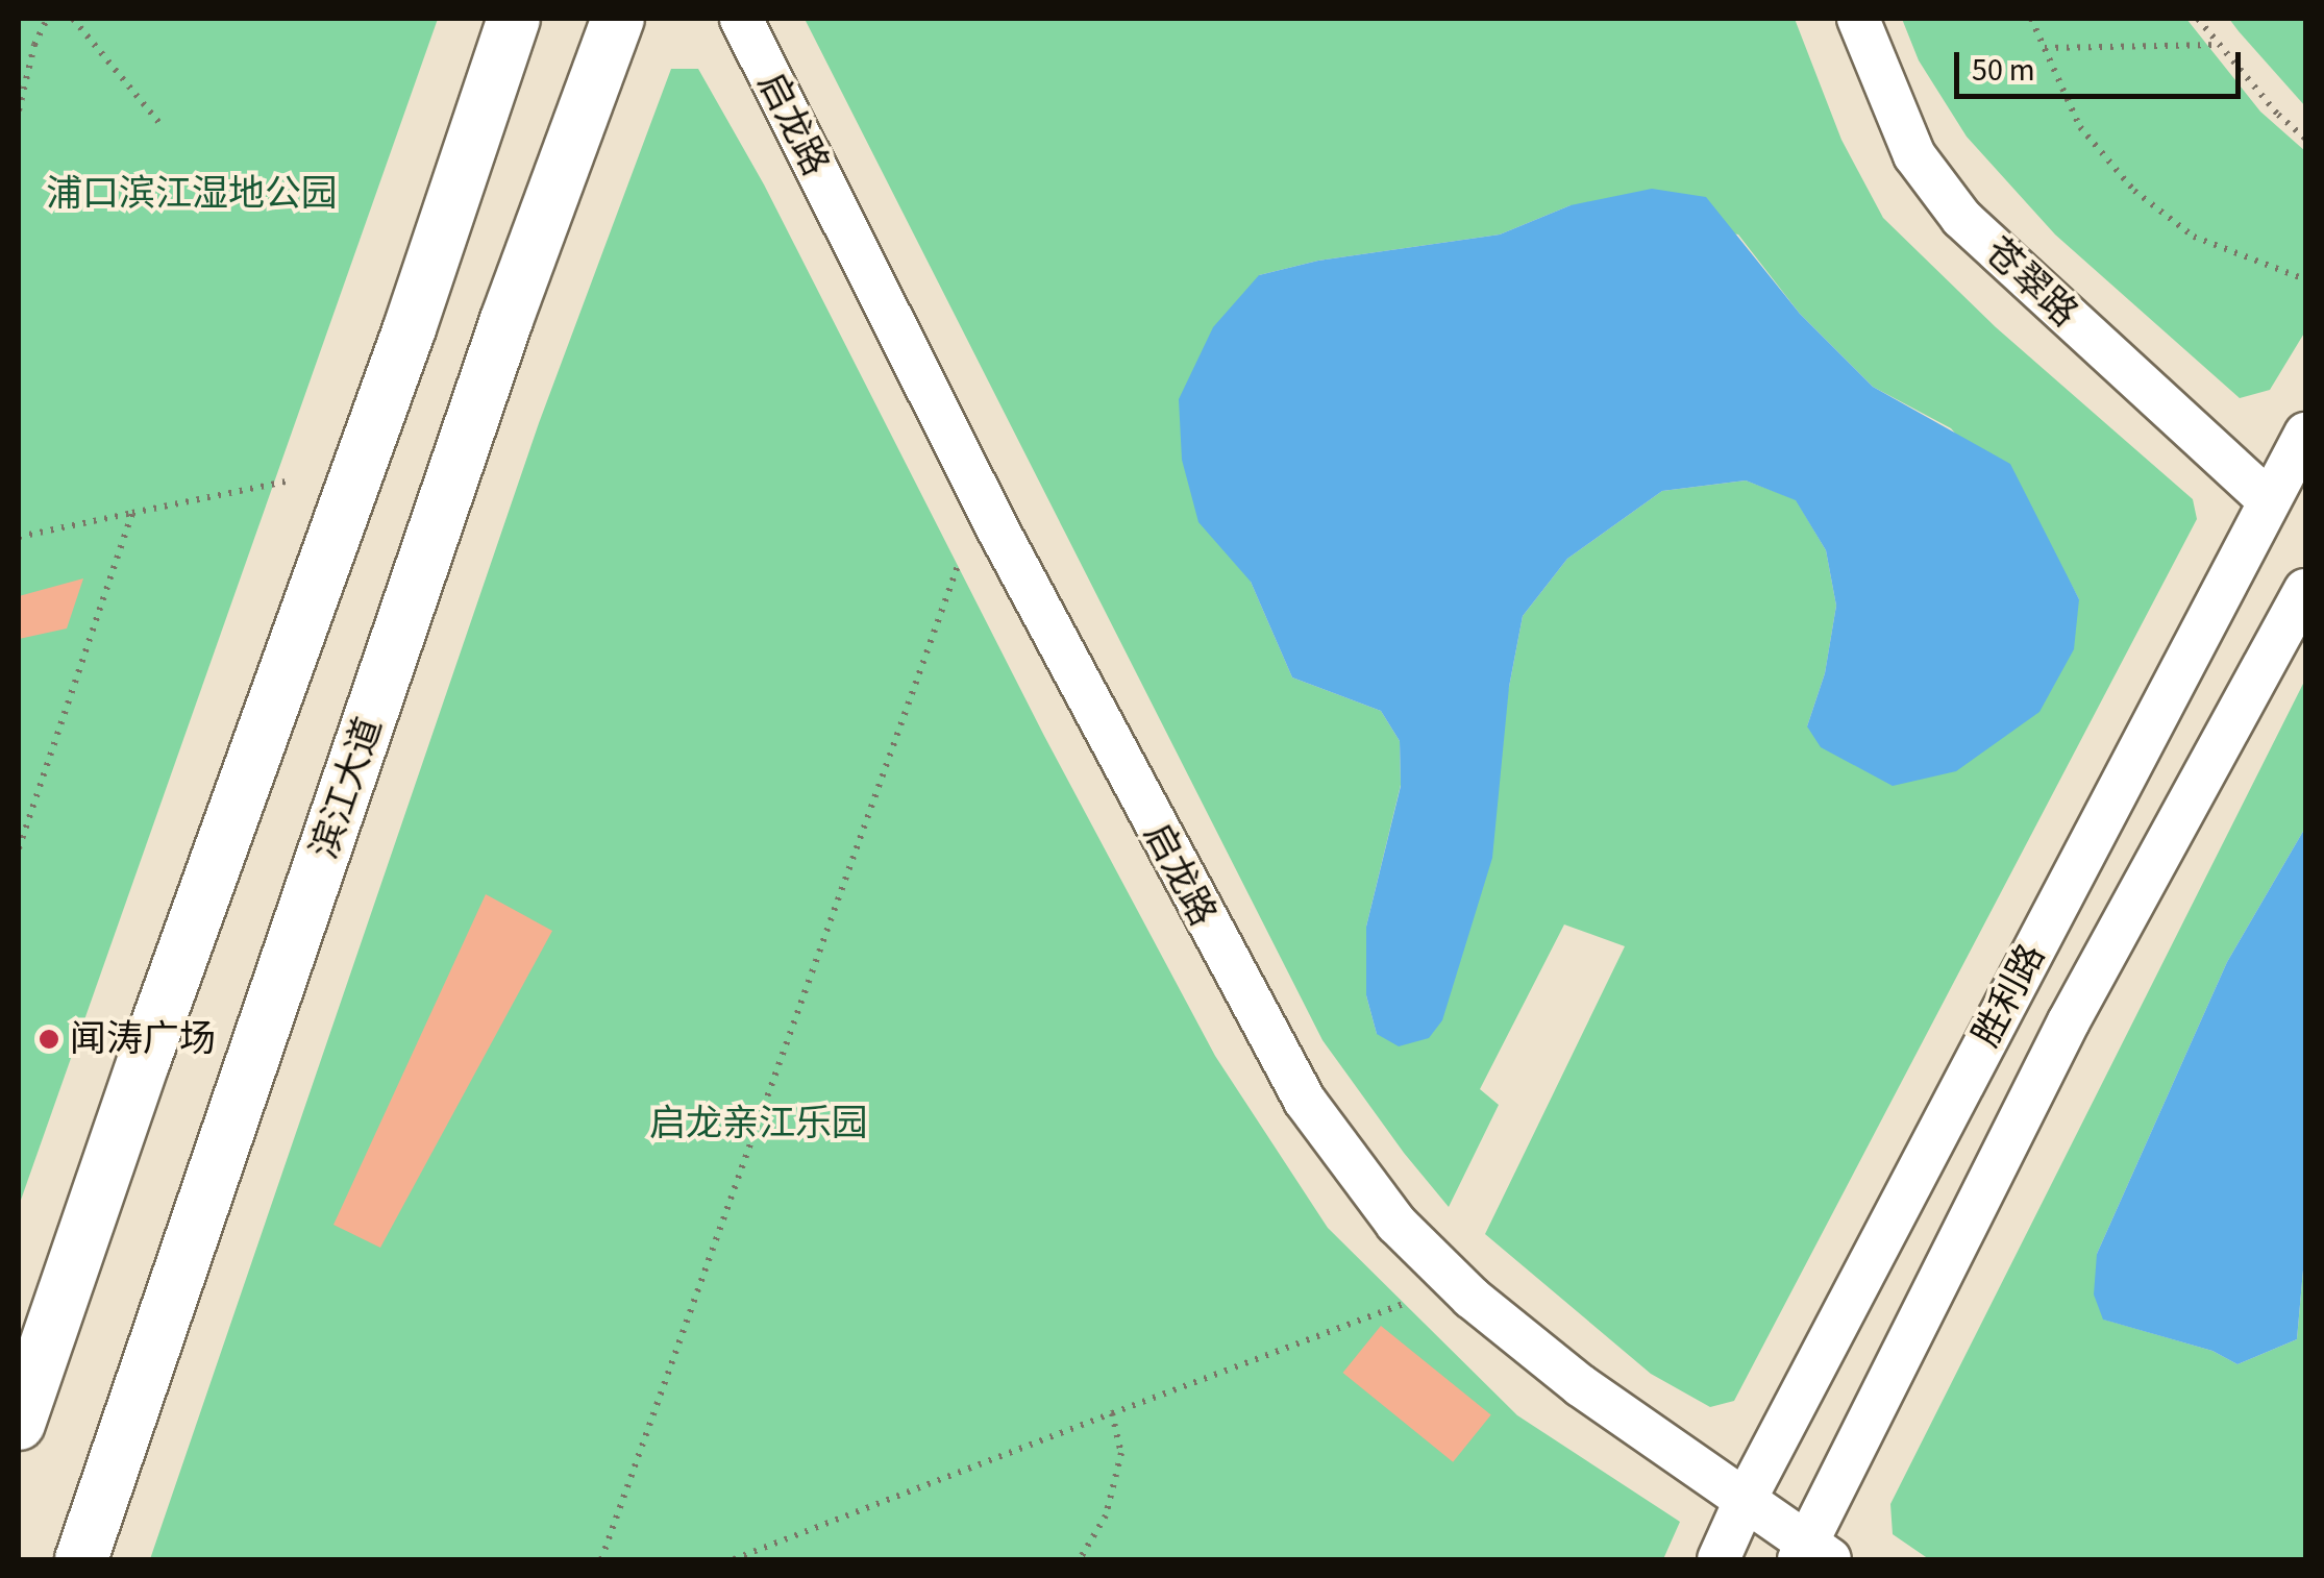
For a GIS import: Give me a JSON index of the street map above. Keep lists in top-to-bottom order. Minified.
{"streets":{"main road":["滨江大道"],"street":["启龙路","苍翠路","胜利路"]},"crossings":[["启龙路","胜利路"],["苍翠路","胜利路"]],"parks":["浦口滨江湿地公园","启龙亲江乐园"],"places":["闻涛广场"],"scale_bar":"50 m"}
